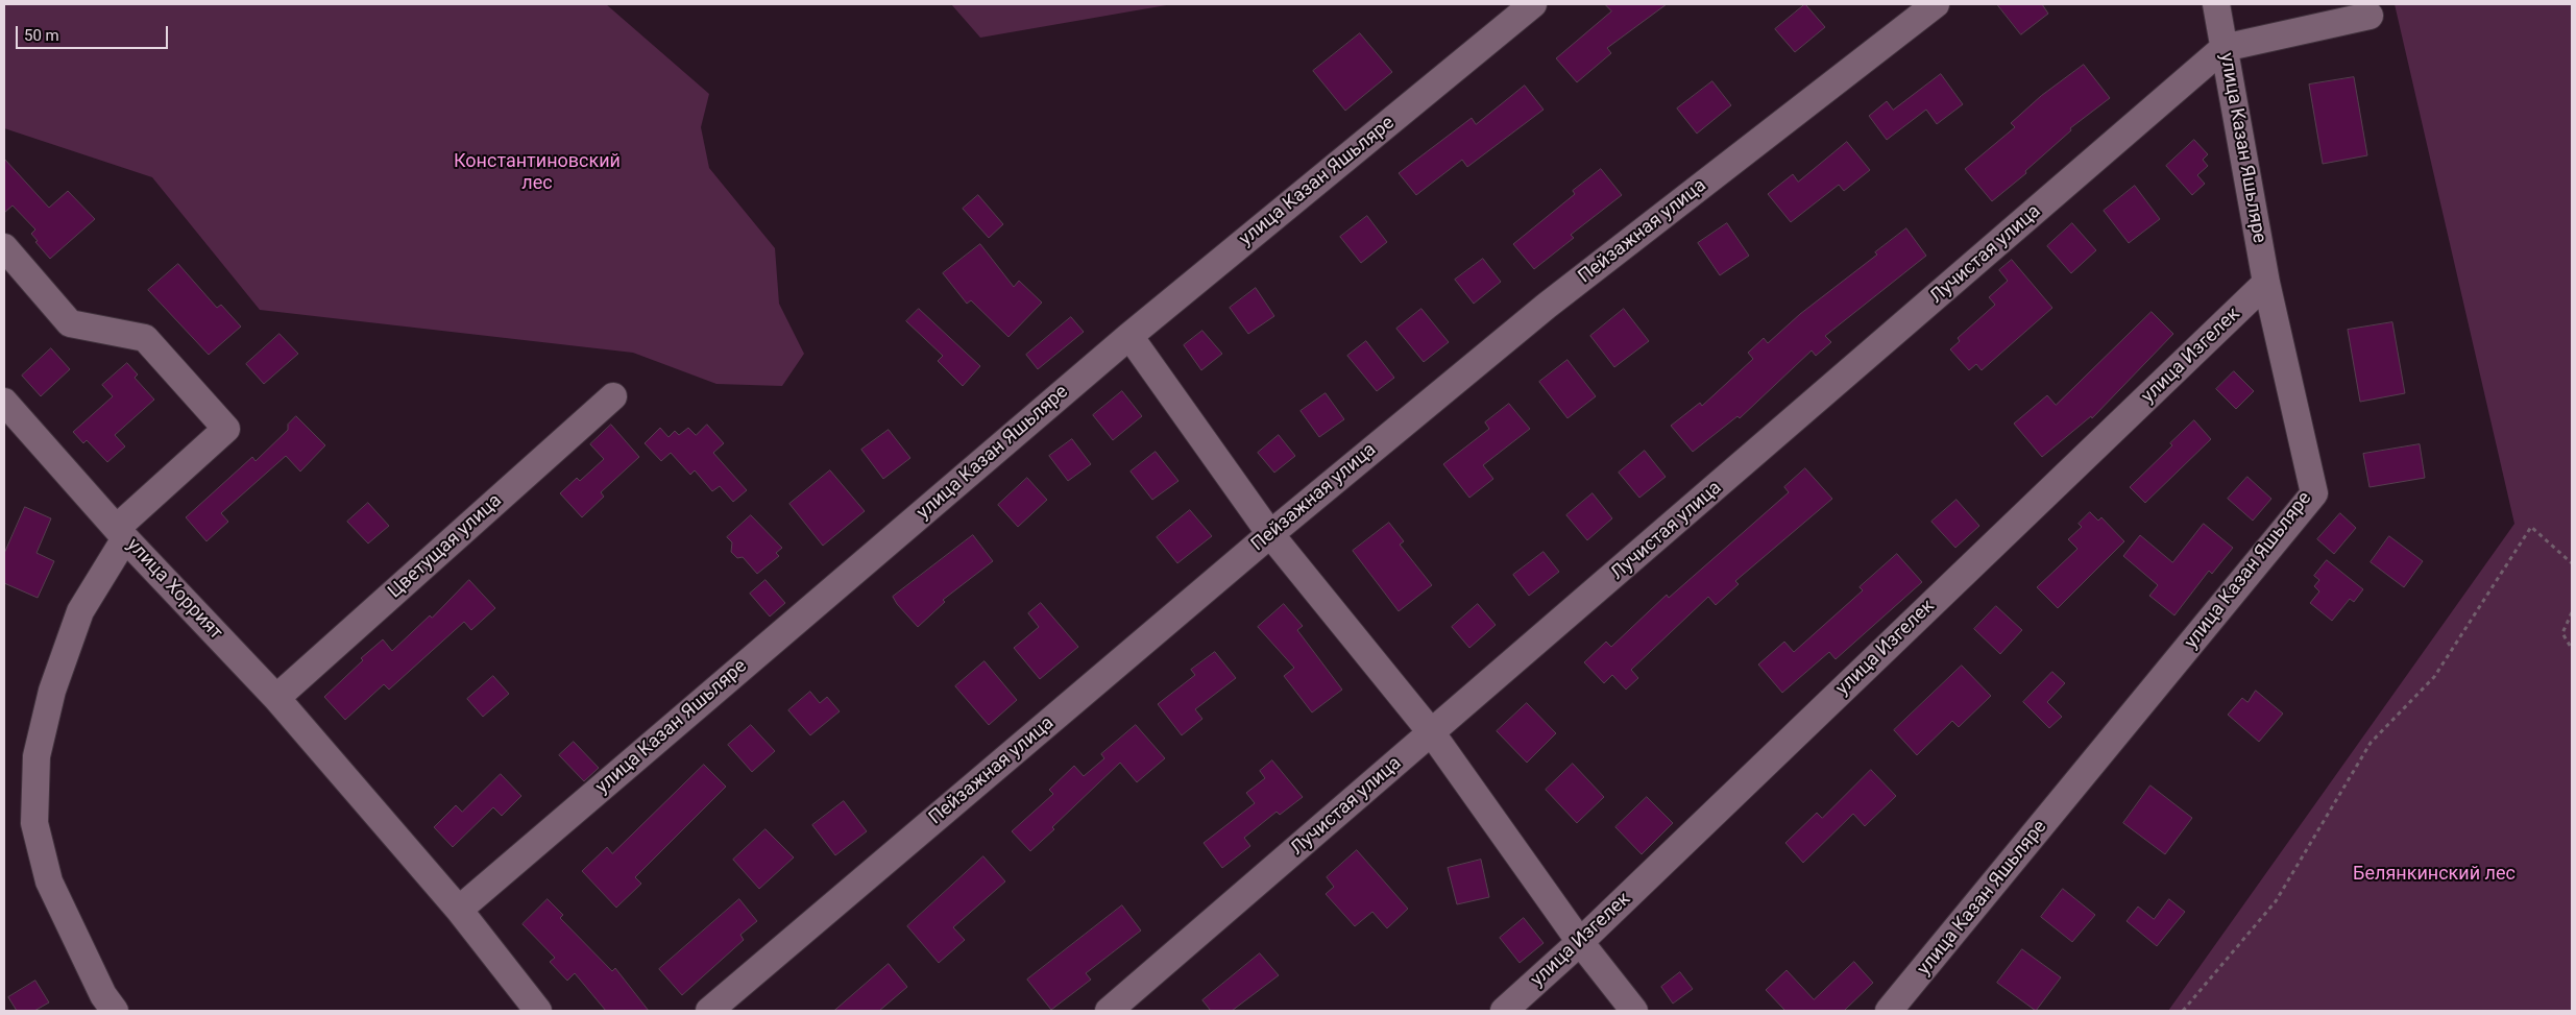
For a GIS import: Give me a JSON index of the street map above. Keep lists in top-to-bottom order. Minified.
{"streets":{"street":["улица Казан Яшьляре","Пейзажная улица","Лучистая улица","улица Изгелек","Цветущая улица","улица Хоррият"]},"crossings":[["улица Казан Яшьляре","Лучистая улица"],["улица Казан Яшьляре","улица Изгелек"],["улица Казан Яшьляре","улица Хоррият"],["Цветущая улица","улица Хоррият"]],"parks":["Константиновский лес","Белянкинский лес"],"scale_bar":"50 m"}
